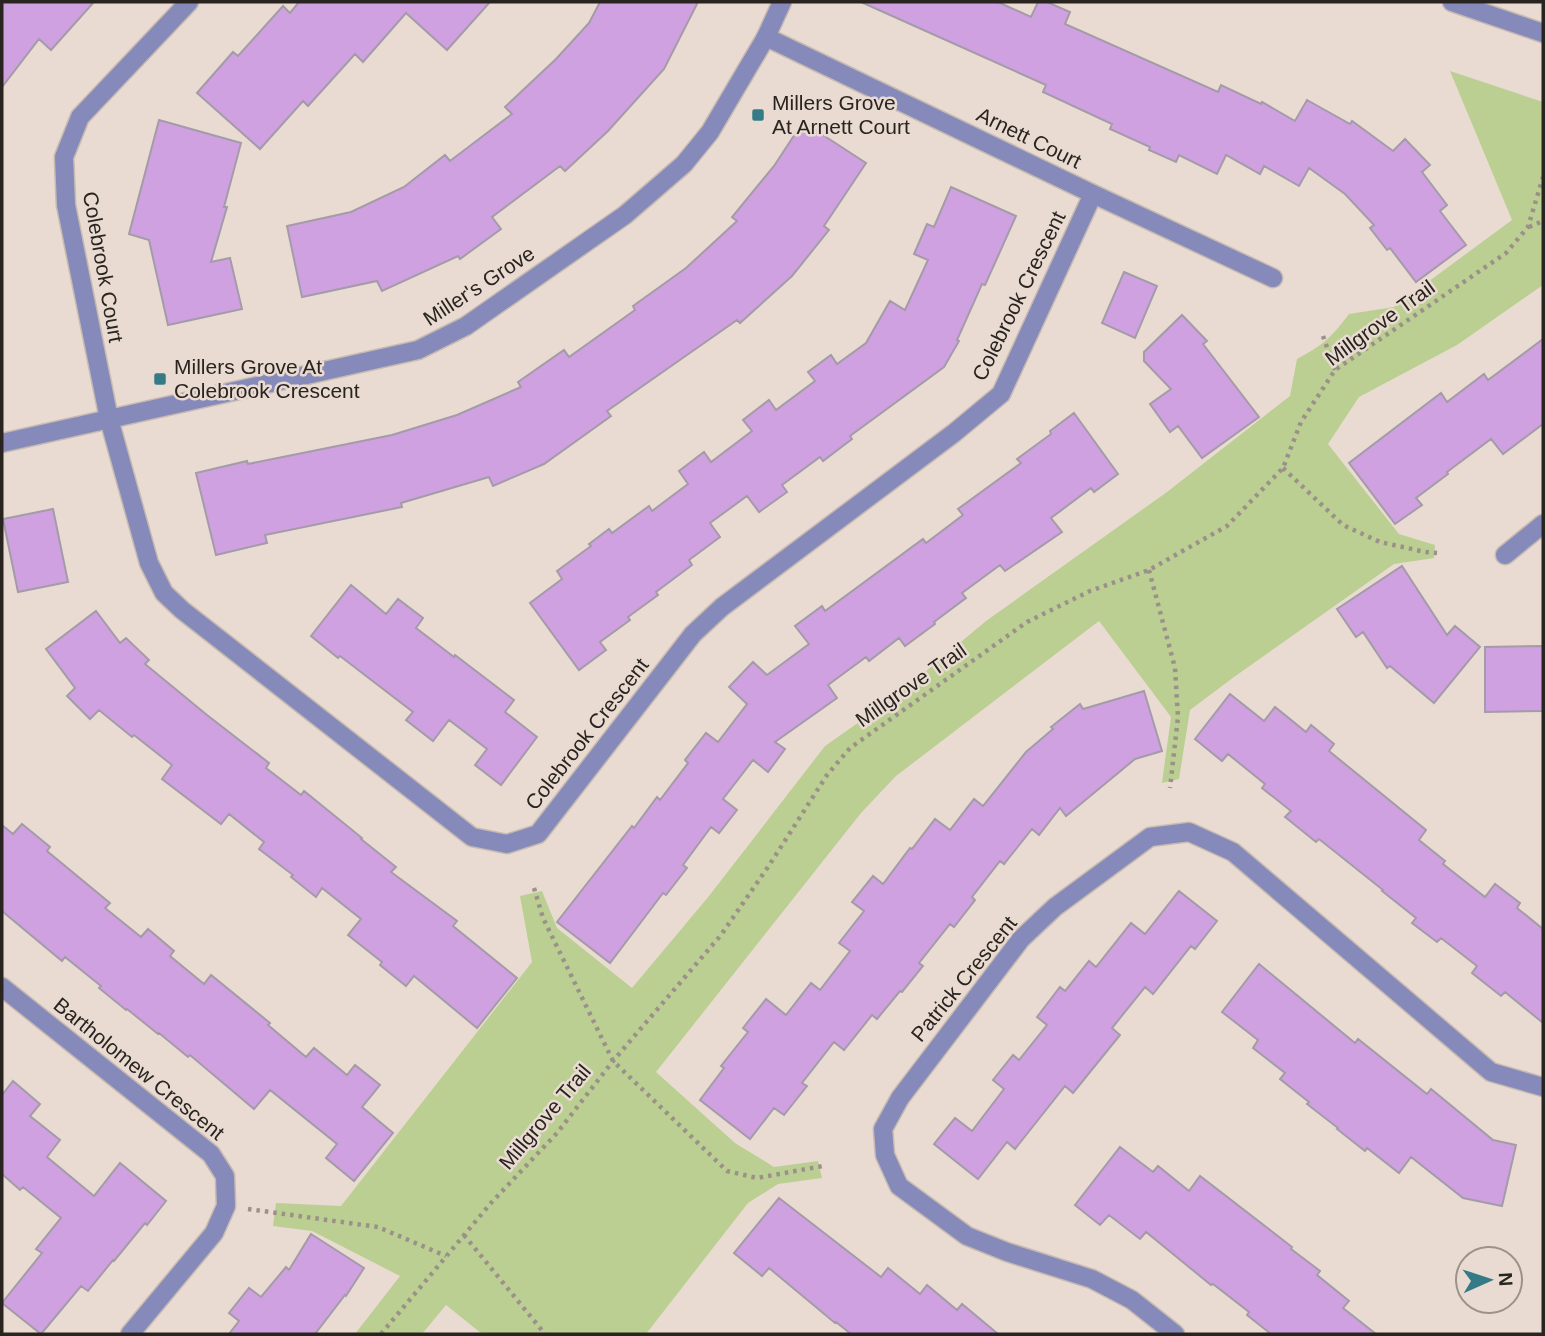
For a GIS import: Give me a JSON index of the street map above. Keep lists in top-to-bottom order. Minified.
{"streets":{"street":["Arnett Court","Colebrook Court","Miller's Grove","Colebrook Crescent","Patrick Crescent","Bartholomew Crescent"],"path":["Millgrove Trail"]},"crossings":[["Arnett Court","Miller's Grove"],["Arnett Court","Colebrook Crescent"],["Colebrook Court","Miller's Grove"],["Colebrook Court","Colebrook Crescent"],["Miller's Grove","Colebrook Crescent"]],"places":{"transit":["Millers Grove At Arnett Court","Millers Grove At Colebrook Crescent"]},"north":"right"}
